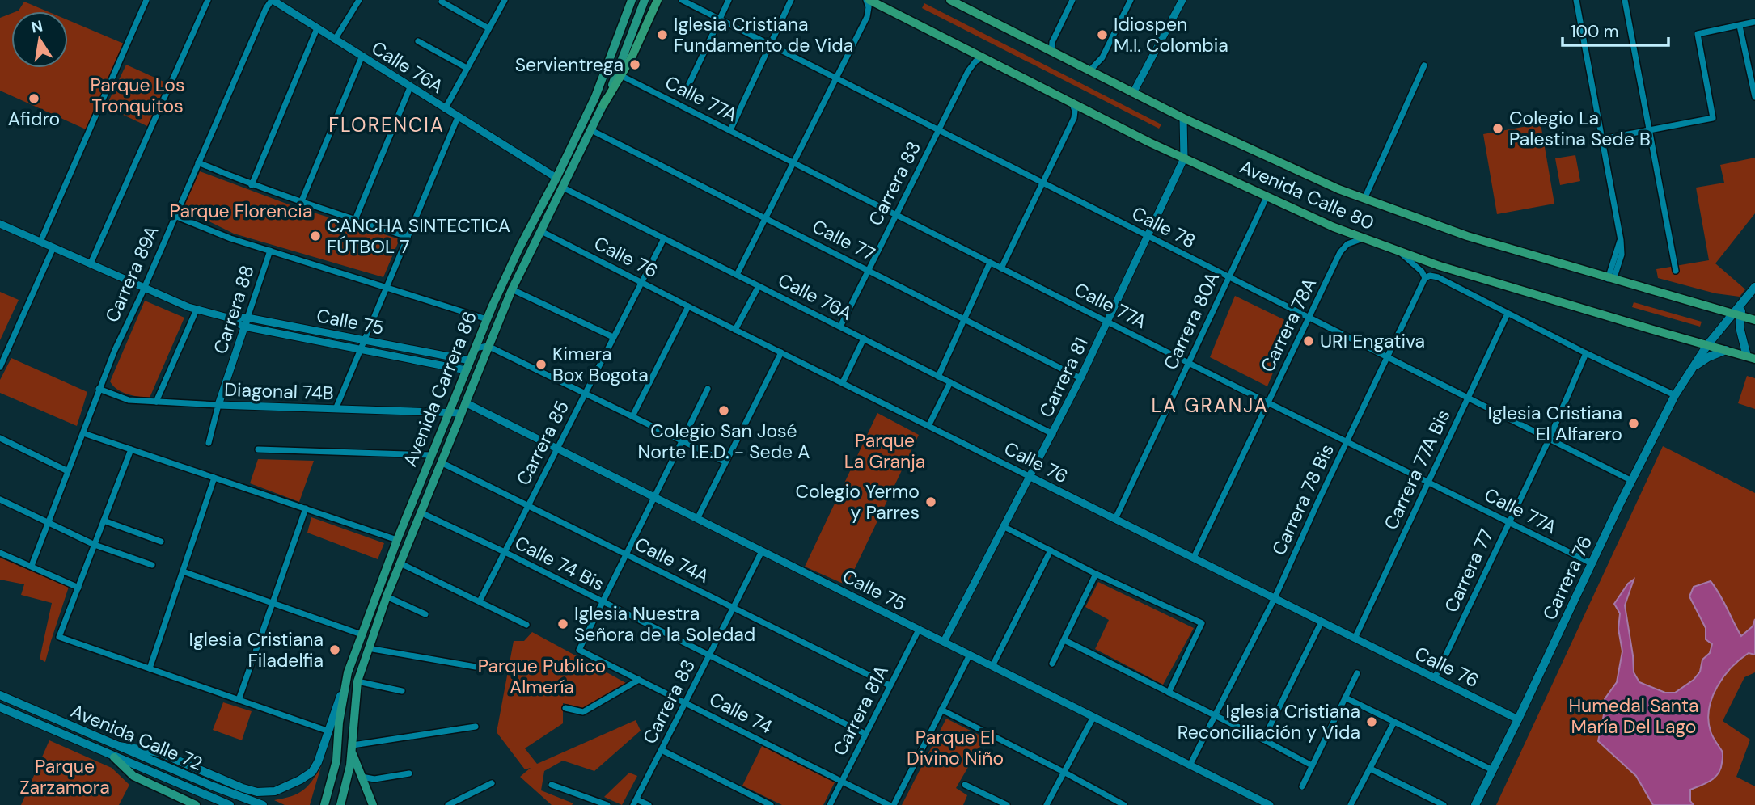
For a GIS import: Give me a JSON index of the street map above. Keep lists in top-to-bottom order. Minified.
{"streets":{"highway":["Avenida Calle 80"],"main road":["Avenida Carrera 86","Carrera 76","Avenida Calle 72"],"street":["Calle 76A","Calle 77A","Carrera 83","Calle 78","Calle 77","Calle 76","Carrera 89A","Carrera 88","Carrera 80A","Calle 75","Carrera 78A","Carrera 81","Diagonal 74B","Carrera 85","Carrera 77A Bis","Carrera 78 Bis","Calle 74A","Calle 74 Bis","Carrera 77","Carrera 81A","Calle 74"]},"crossings":[["Calle 76A","Carrera 83"],["Calle 76A","Carrera 89A"],["Calle 76A","Carrera 81"],["Calle 76A","Avenida Carrera 86"],["Calle 76A","Carrera 85"],["Calle 77A","Carrera 83"],["Calle 77A","Carrera 80A"],["Calle 77A","Carrera 78A"],["Calle 77A","Carrera 81"],["Calle 77A","Carrera 77A Bis"],["Calle 77A","Carrera 78 Bis"],["Calle 77A","Carrera 77"],["Calle 77A","Carrera 76"],["Carrera 83","Avenida Calle 80"],["Carrera 83","Calle 78"],["Carrera 83","Calle 77"],["Carrera 83","Calle 75"],["Carrera 83","Calle 74A"],["Carrera 83","Calle 74 Bis"],["Carrera 83","Calle 74"],["Avenida Calle 80","Carrera 80A"],["Avenida Calle 80","Carrera 78A"],["Avenida Calle 80","Carrera 81"],["Avenida Calle 80","Carrera 76"],["Calle 78","Carrera 80A"],["Calle 78","Carrera 78A"],["Calle 78","Carrera 81"],["Calle 78","Carrera 77A Bis"],["Calle 78","Carrera 78 Bis"],["Calle 78","Carrera 77"],["Calle 78","Carrera 76"],["Calle 77","Carrera 81"],["Calle 77","Avenida Carrera 86"],["Calle 76","Carrera 80A"],["Calle 76","Carrera 78A"],["Calle 76","Carrera 81"],["Calle 76","Avenida Carrera 86"],["Calle 76","Carrera 85"],["Calle 76","Carrera 77A Bis"],["Calle 76","Carrera 78 Bis"],["Calle 76","Carrera 77"],["Calle 76","Carrera 76"],["Carrera 89A","Calle 75"],["Carrera 89A","Diagonal 74B"],["Carrera 88","Calle 75"],["Carrera 88","Diagonal 74B"],["Calle 75","Carrera 81"],["Calle 75","Avenida Carrera 86"],["Calle 75","Carrera 85"],["Calle 75","Carrera 78 Bis"],["Calle 75","Carrera 81A"],["Avenida Carrera 86","Diagonal 74B"],["Avenida Carrera 86","Calle 74A"],["Avenida Carrera 86","Calle 74 Bis"],["Carrera 85","Calle 74A"],["Carrera 85","Calle 74 Bis"],["Calle 74A","Carrera 81A"],["Calle 74 Bis","Carrera 81A"],["Calle 74 Bis","Calle 74"],["Carrera 81A","Calle 74"]],"districts":["FLORENCIA","LA GRANJA"],"parks":["Parque Los Tronquitos","Parque Florencia","Parque La Granja","Parque Publico Almería","Humedal Santa María Del Lago","Parque El Divino Niño","Parque Zarzamora"],"places":["Iglesia Cristiana Fundamento de Vida","Idiospen M.I. Colombia","Servientrega","Afidro","Colegio La Palestina Sede B","CANCHA SINTECTICA FÚTBOL 7","URI Engativa","Kimera Box Bogota","Colegio San José Norte I.E.D. - Sede A","Iglesia Cristiana El Alfarero","Colegio Yermo y Parres","Iglesia Nuestra Señora de la Soledad","Iglesia Cristiana Filadelfia","Iglesia Cristiana Reconciliación y Vida"],"scale_bar":"100 m","north":"top"}
